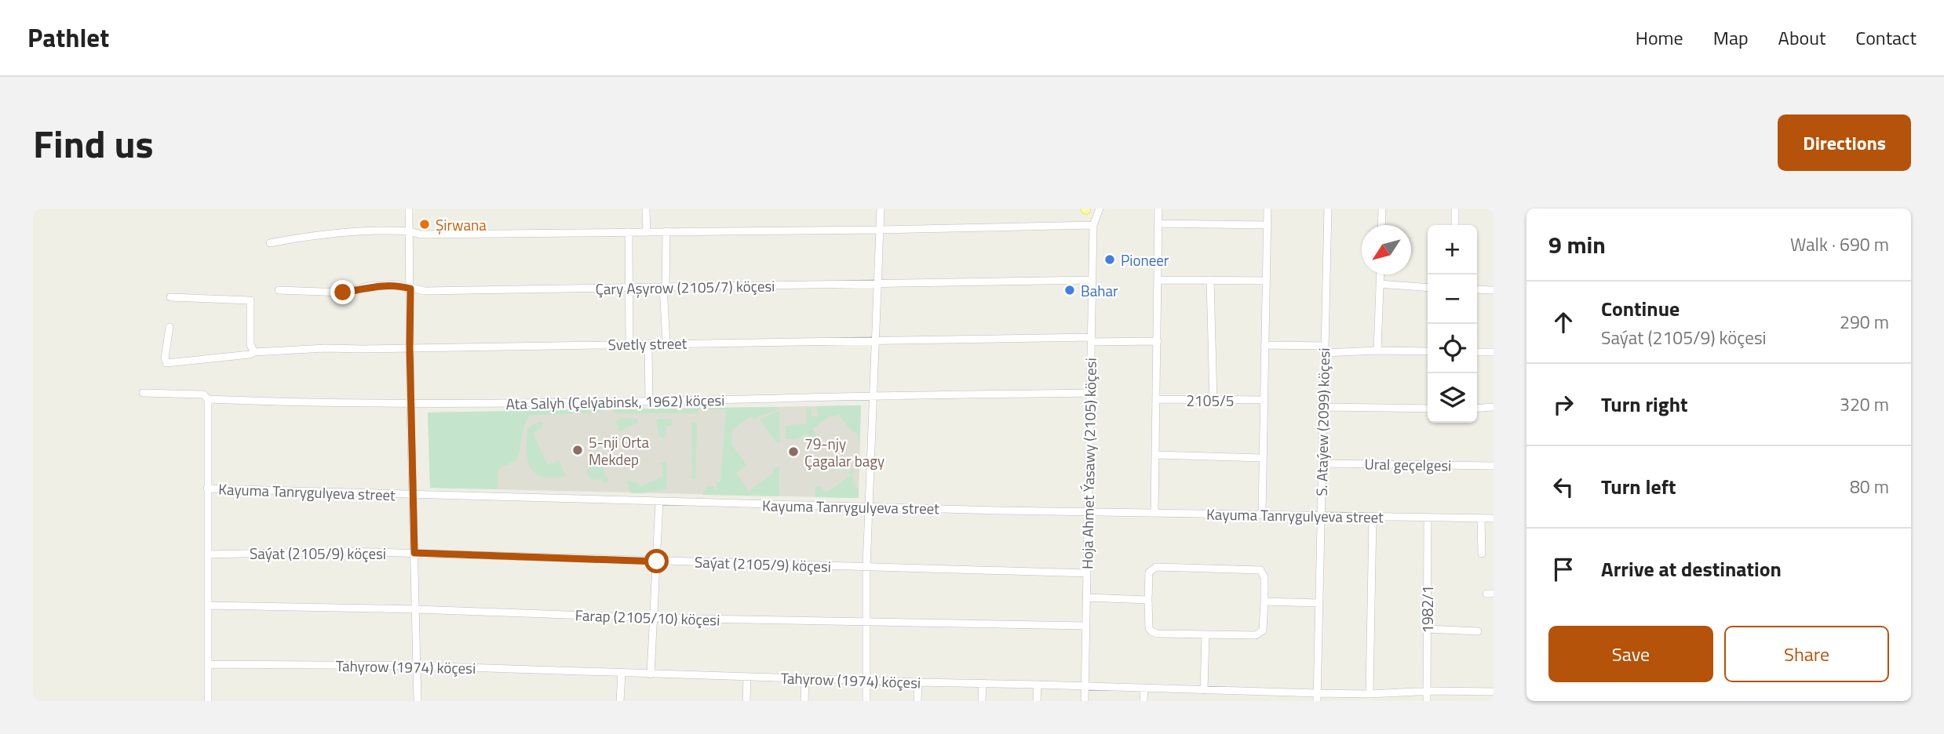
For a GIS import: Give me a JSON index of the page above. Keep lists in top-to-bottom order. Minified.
{"streets":{"street":["Çary Aşyrow (2105/7) köçesi","Svetly street","2105/5","Ata Salyh (Çelýabinsk, 1962) köçesi","S. Ataýew (2099) köçesi","Hoja Ahmet Ýasawy (2105) köçesi","Ural geçelgesi","Kayuma Tanrygulyeva street","Saýat (2105/9) köçesi","1982/1","Farap (2105/10) köçesi","Tahyrow (1974) köçesi"]},"crossings":[["Çary Aşyrow (2105/7) köçesi","Hoja Ahmet Ýasawy (2105) köçesi"],["Svetly street","Hoja Ahmet Ýasawy (2105) köçesi"],["Ata Salyh (Çelýabinsk, 1962) köçesi","Hoja Ahmet Ýasawy (2105) köçesi"],["S. Ataýew (2099) köçesi","Ural geçelgesi"],["S. Ataýew (2099) köçesi","Kayuma Tanrygulyeva street"],["S. Ataýew (2099) köçesi","Tahyrow (1974) köçesi"],["Hoja Ahmet Ýasawy (2105) köçesi","Kayuma Tanrygulyeva street"],["Hoja Ahmet Ýasawy (2105) köçesi","Saýat (2105/9) köçesi"],["Hoja Ahmet Ýasawy (2105) köçesi","Farap (2105/10) köçesi"],["Hoja Ahmet Ýasawy (2105) köçesi","Tahyrow (1974) köçesi"],["Kayuma Tanrygulyeva street","1982/1"],["1982/1","Tahyrow (1974) köçesi"]],"places":["Şirwana","Pioneer","Bahar","5-nji Orta Mekdep","79-njy Çagalar bagy"],"north":"bottom left","page":{"header":"Pathlet","nav":["Home","Map","About","Contact"],"title":"Find us","buttons":["Directions",["Save","Share"]],"heading":["9 min","Walk · 690 m"],"map_buttons":["+","−"],"list":[["Continue","Saýat (2105/9) köçesi","290 m"],["Turn right","320 m"],["Turn left","80 m"],"Arrive at destination"]}}
